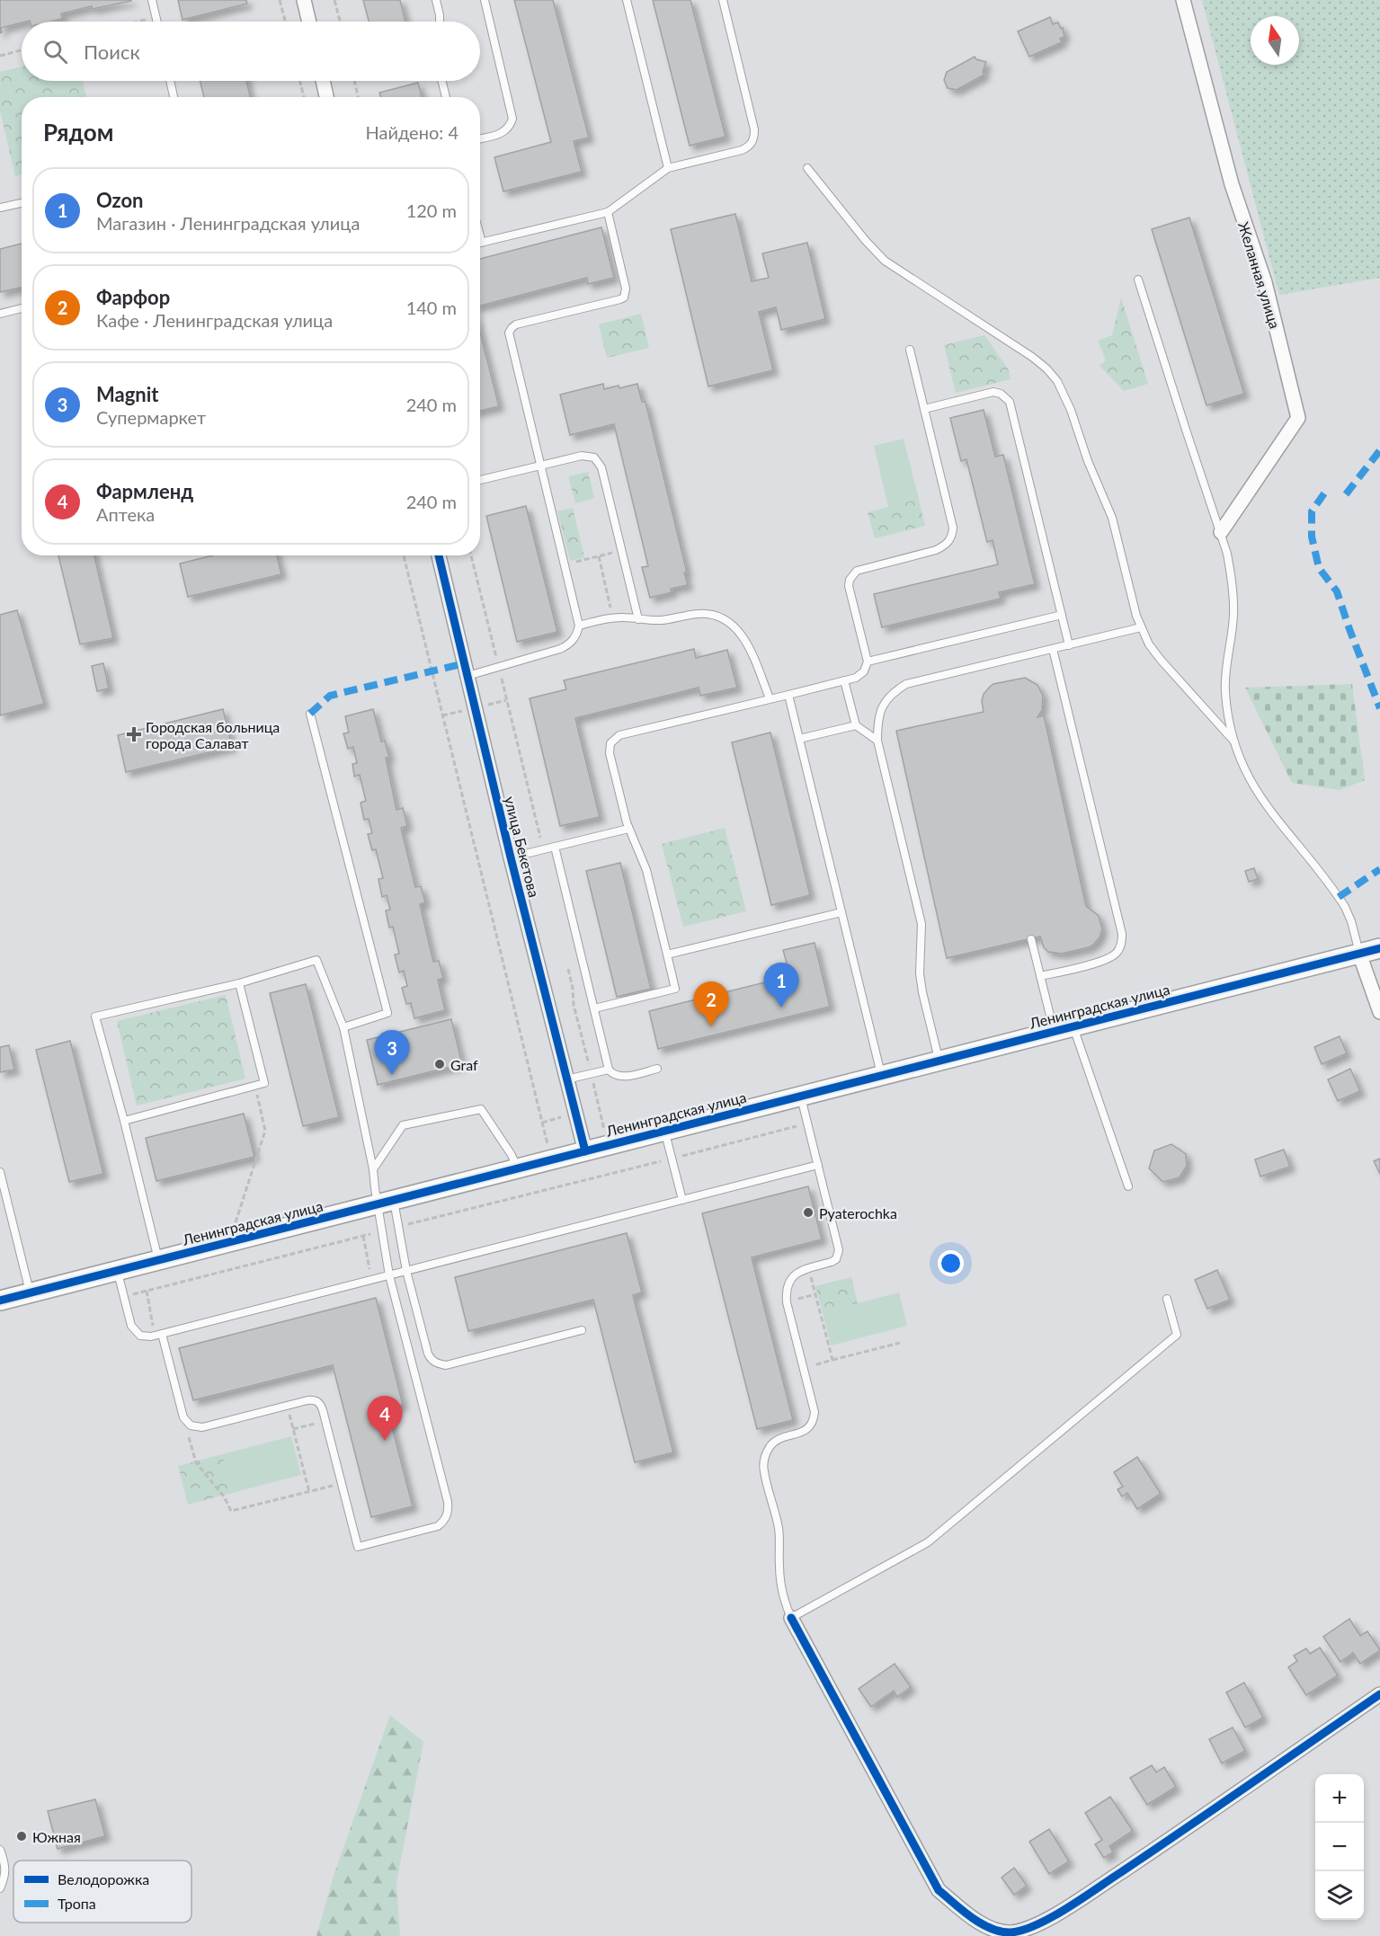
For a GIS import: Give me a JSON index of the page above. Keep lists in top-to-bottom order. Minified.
{"streets":{"street":["Желанная улица","улица Бекетова","Ленинградская улица"]},"crossings":[["улица Бекетова","Ленинградская улица"]],"places":{"health":["Городская больница города Салават"],"other":["Graf","Pyaterochka","Южная"]},"legend":["Велодорожка","Тропа"],"north":"top","page":{"search":"Поиск","heading":["Рядом","Найдено: 4"],"list":[{"mark":"1","name":"Ozon","note":"Магазин · Ленинградская улица","value":"120 m"},{"mark":"2","name":"Фарфор","note":"Кафе · Ленинградская улица","value":"140 m"},{"mark":"3","name":"Magnit","note":"Супермаркет","value":"240 m"},{"mark":"4","name":"Фармленд","note":"Аптека","value":"240 m"}],"pins":["1","2","3","4"],"map_buttons":["+","−"]}}
